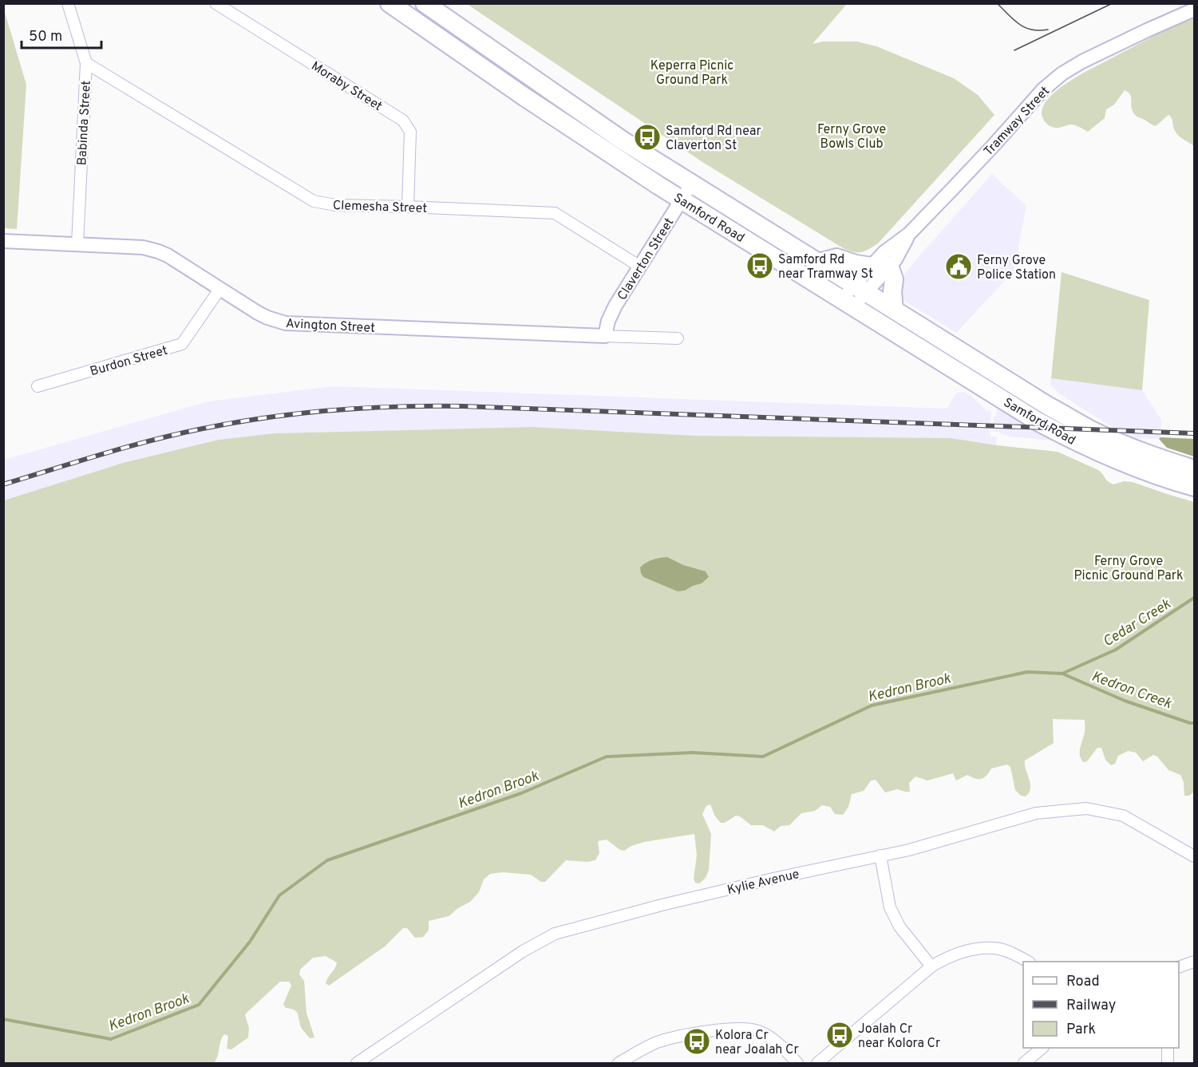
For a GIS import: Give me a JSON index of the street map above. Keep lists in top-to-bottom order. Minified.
{"streets":{"main road":["Samford Road"],"street":["Moraby Street","Tramway Street","Babinda Street","Clemesha Street","Claverton Street","Avington Street","Burdon Street","Kylie Avenue"]},"crossings":[["Moraby Street","Clemesha Street"],["Tramway Street","Samford Road"],["Babinda Street","Clemesha Street"],["Babinda Street","Avington Street"],["Clemesha Street","Claverton Street"],["Samford Road","Claverton Street"],["Claverton Street","Avington Street"],["Avington Street","Burdon Street"]],"water":["Cedar Creek","Kedron Brook","Kedron Creek"],"parks":["Keperra Picnic Ground Park","Ferny Grove Bowls Club","Ferny Grove Picnic Ground Park"],"places":{"bus stop":["Samford Rd near Claverton St","Samford Rd near Tramway St","Joalah Cr near Kolora Cr","Kolora Cr near Joalah Cr"],"public building":["Ferny Grove Police Station"]},"legend":["Road","Railway","Park"],"scale_bar":"50 m"}
